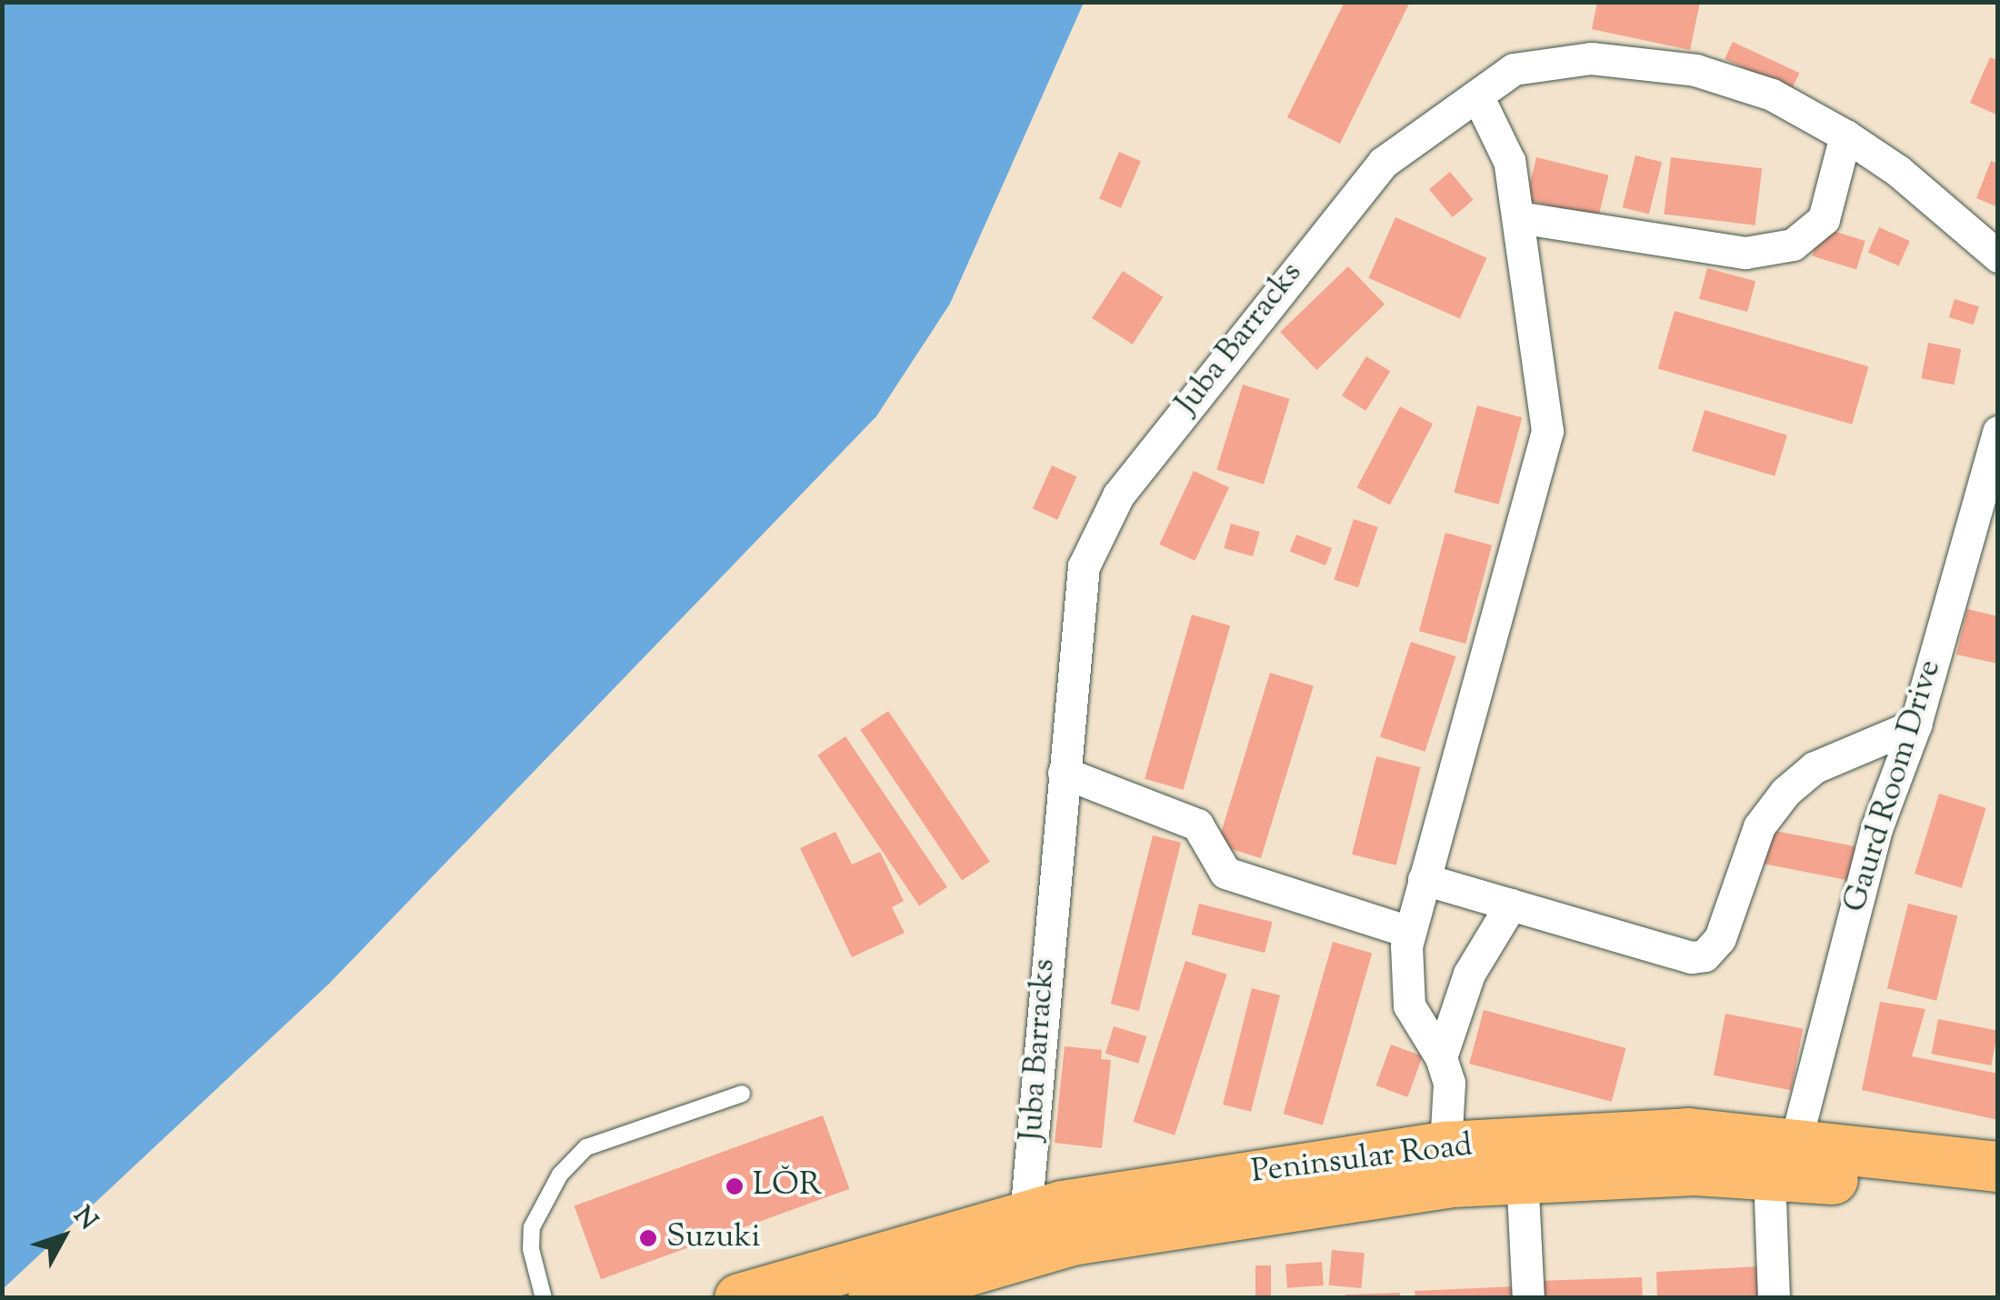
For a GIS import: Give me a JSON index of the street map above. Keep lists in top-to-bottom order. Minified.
{"streets":{"main road":["Peninsular Road"],"street":["Juba Barracks","Gaurd Room Drive"]},"crossings":[["Juba Barracks","Peninsular Road"],["Gaurd Room Drive","Peninsular Road"]],"places":["LŎR","Suzuki"],"north":"top right"}
